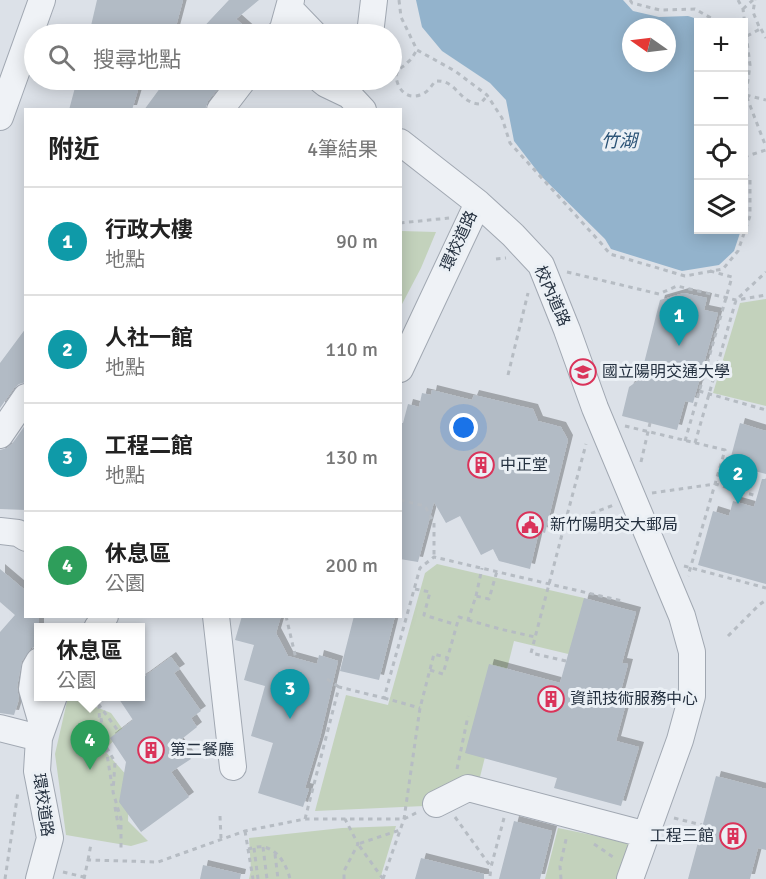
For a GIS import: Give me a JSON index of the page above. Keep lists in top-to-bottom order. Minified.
{"streets":{"street":["環校道路","校內道路"]},"crossings":[["環校道路","校內道路"]],"water":["竹湖"],"places":{"school or university":["國立陽明交通大學"],"building":["中正堂","資訊技術服務中心","第二餐廳","工程三館"],"public building":["新竹陽明交大郵局"]},"north":"left","page":{"map_buttons":["+","−"],"search":"搜尋地點","heading":["附近","4筆結果"],"list":[{"mark":"1","name":"行政大樓","note":"地點","value":"90 m"},{"mark":"2","name":"人社一館","note":"地點","value":"110 m"},{"mark":"3","name":"工程二館","note":"地點","value":"130 m"},{"mark":"4","name":"休息區","note":"公園","value":"200 m"}],"pins":["1","2","3","4"],"popup":["休息區","公園"]}}
